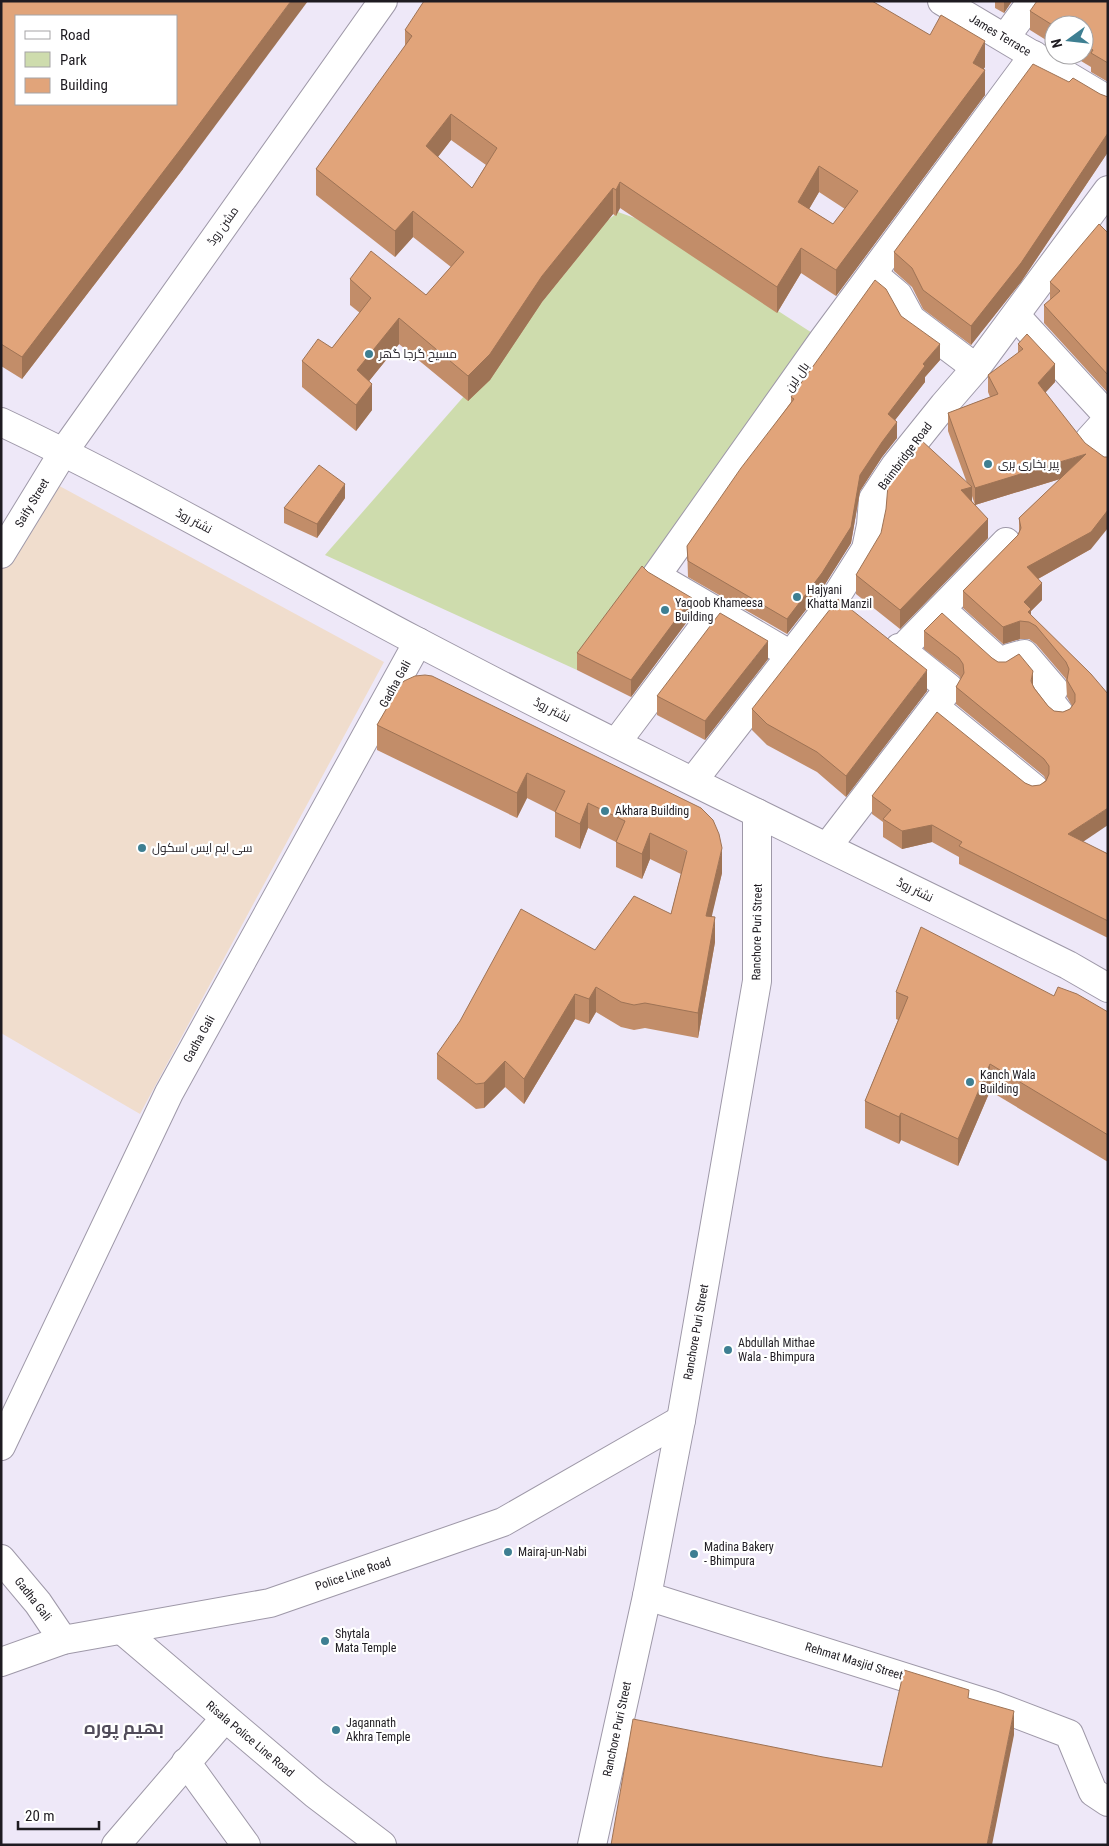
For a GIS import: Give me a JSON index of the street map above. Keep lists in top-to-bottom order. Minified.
{"streets":{"street":["James Terrace","مشن روڈ","بال لین","Baimbridge Road","Saify Street","نشتر روڈ","Gadha Gali","Ranchore Puri Street","Police Line Road","Rehmat Masjid Street","Risala Police Line Road"]},"crossings":[["James Terrace","بال لین"],["مشن روڈ","Saify Street"],["مشن روڈ","نشتر روڈ"],["بال لین","Baimbridge Road"],["Baimbridge Road","نشتر روڈ"],["Saify Street","نشتر روڈ"],["نشتر روڈ","Gadha Gali"],["نشتر روڈ","Ranchore Puri Street"],["Gadha Gali","Police Line Road"],["Ranchore Puri Street","Police Line Road"],["Ranchore Puri Street","Rehmat Masjid Street"],["Police Line Road","Risala Police Line Road"]],"districts":["بھیم پورہ"],"places":["مسیح گرجا گھر","پیر بخاری ہری","Hajyani Khatta Manzil","Yaqoob Khameesa Building","Akhara Building","سی ایم ایس اسکول","Kanch Wala Building","Abdullah Mithae Wala - Bhimpura","Mairaj-un-Nabi","Madina Bakery - Bhimpura","Shytala Mata Temple","Jagannath Akhra Temple"],"legend":["Road","Park","Building"],"scale_bar":"20 m","north":"left"}
